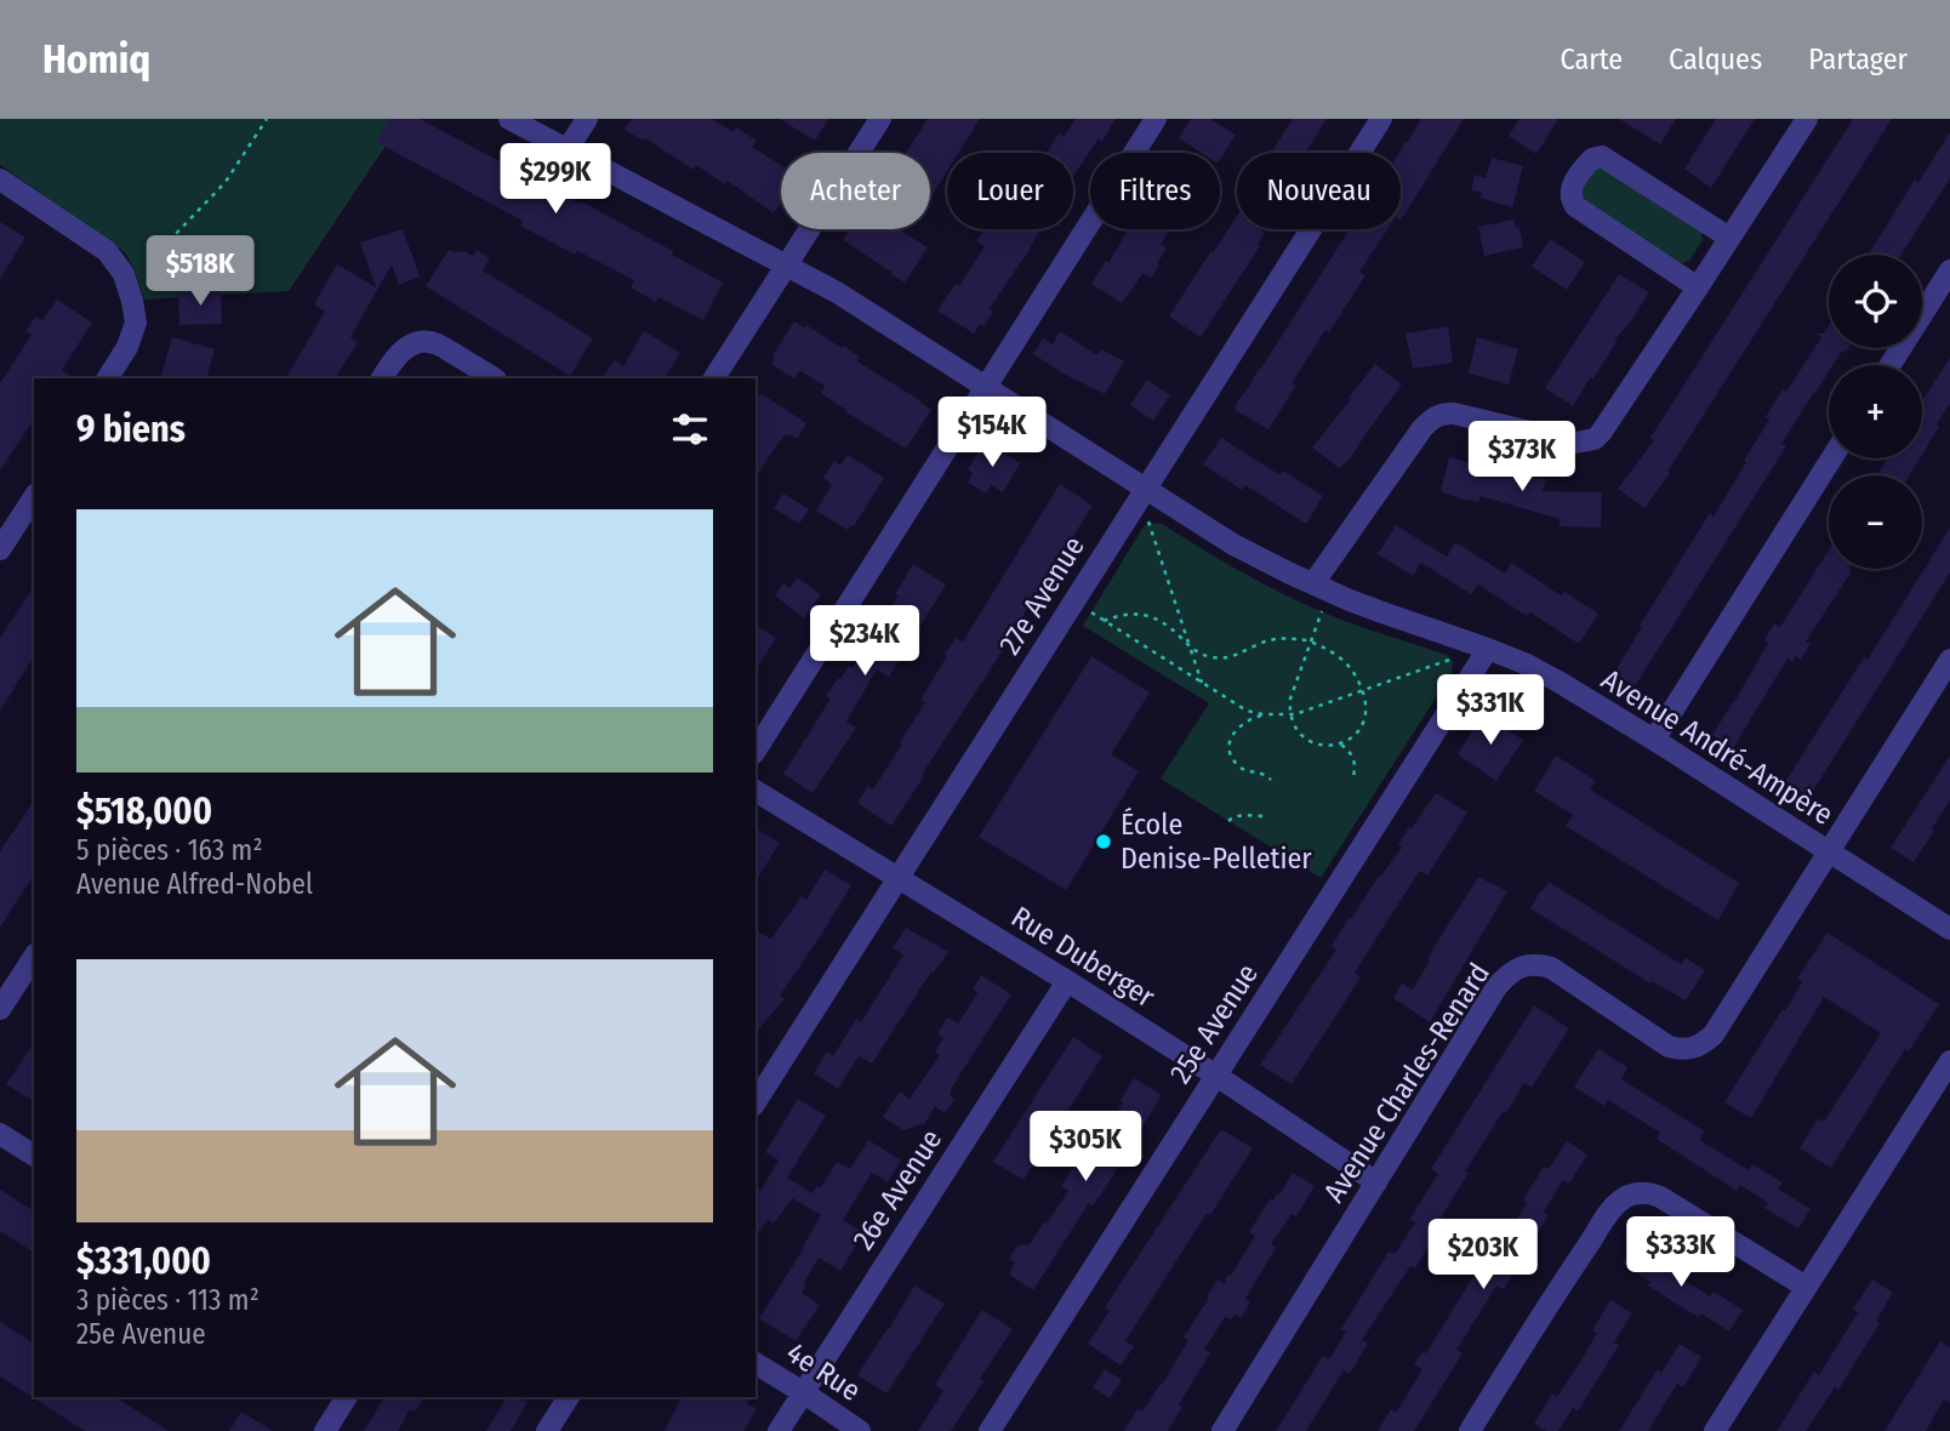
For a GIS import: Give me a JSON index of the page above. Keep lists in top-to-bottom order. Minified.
{"streets":{"street":["27e Avenue","Avenue André-Ampère","Rue Duberger","25e Avenue","Avenue Charles-Renard","26e Avenue","4e Rue"]},"crossings":[["27e Avenue","Avenue André-Ampère"],["27e Avenue","Rue Duberger"],["Avenue André-Ampère","25e Avenue"],["Avenue André-Ampère","Avenue Charles-Renard"],["Rue Duberger","25e Avenue"],["Rue Duberger","Avenue Charles-Renard"],["Rue Duberger","26e Avenue"],["26e Avenue","4e Rue"]],"places":["École Denise-Pelletier"],"page":{"header":"Homiq","nav":["Carte","Calques","Partager"],"price":["$299K","$518K","$154K","$373K","$234K","$331K","$305K","$333K","$203K"],"chip":["Acheter","Louer","Filtres","Nouveau"],"map_buttons":["+","−"],"heading":"9 biens","list":[{"name":"$518,000","note":"5 pièces · 163 m² · Avenue Alfred-Nobel"},{"name":"$331,000","note":"3 pièces · 113 m² · 25e Avenue"}]}}
